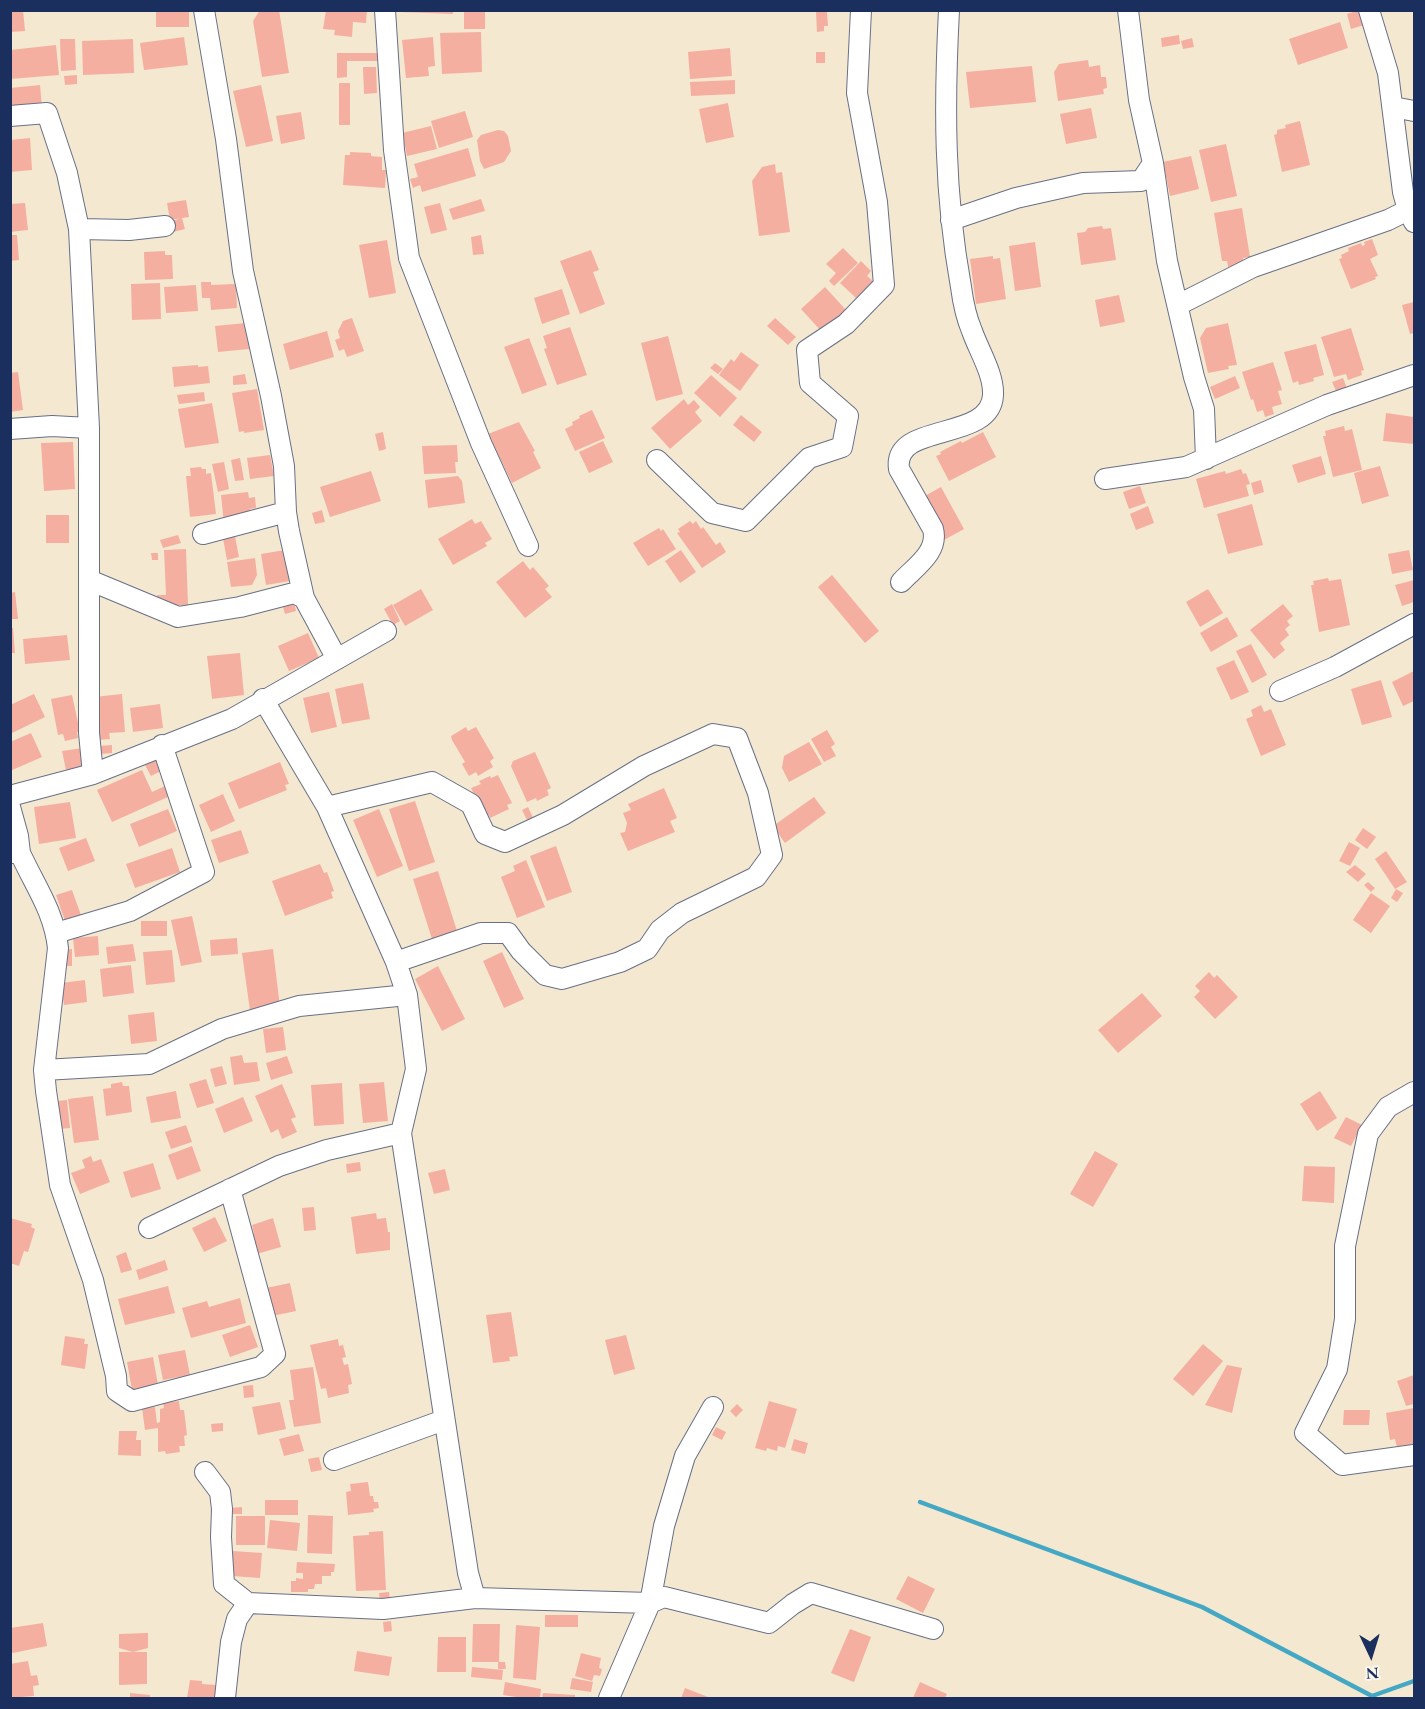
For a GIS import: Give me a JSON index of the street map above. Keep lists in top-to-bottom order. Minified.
{"north":"bottom"}
